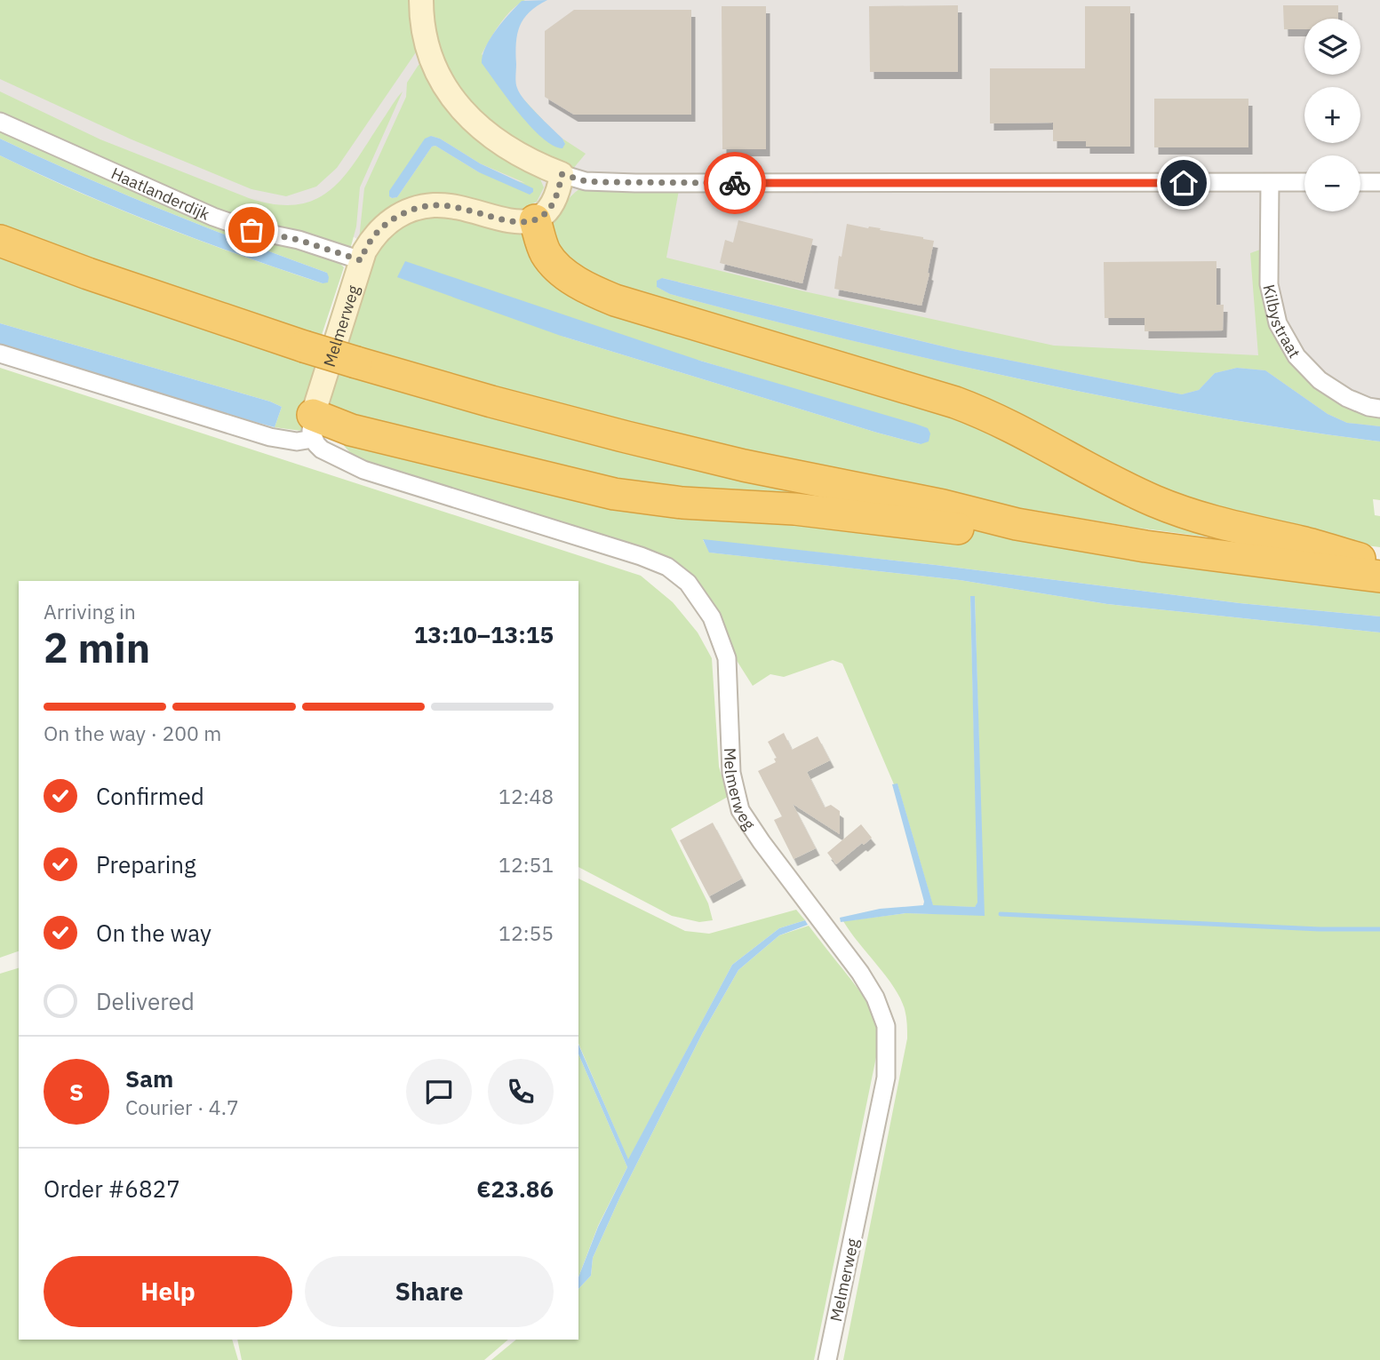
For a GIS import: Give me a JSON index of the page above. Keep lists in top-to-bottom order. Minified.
{"streets":{"street":["Haatlanderdijk","Kilbystraat","Melmerweg"]},"crossings":[["Haatlanderdijk","Melmerweg"]],"page":{"map_buttons":["+","−"],"heading":["2 min","Arriving in","13:10–13:15"],"panel":["Sam","Courier · 4.7","Order #6827","€23.86"],"bar":"On the way · 200 m","list":[["Confirmed","12:48"],["Preparing","12:51"],["On the way","12:55"],"Delivered"],"round":"S","buttons":["Help","Share"]}}
